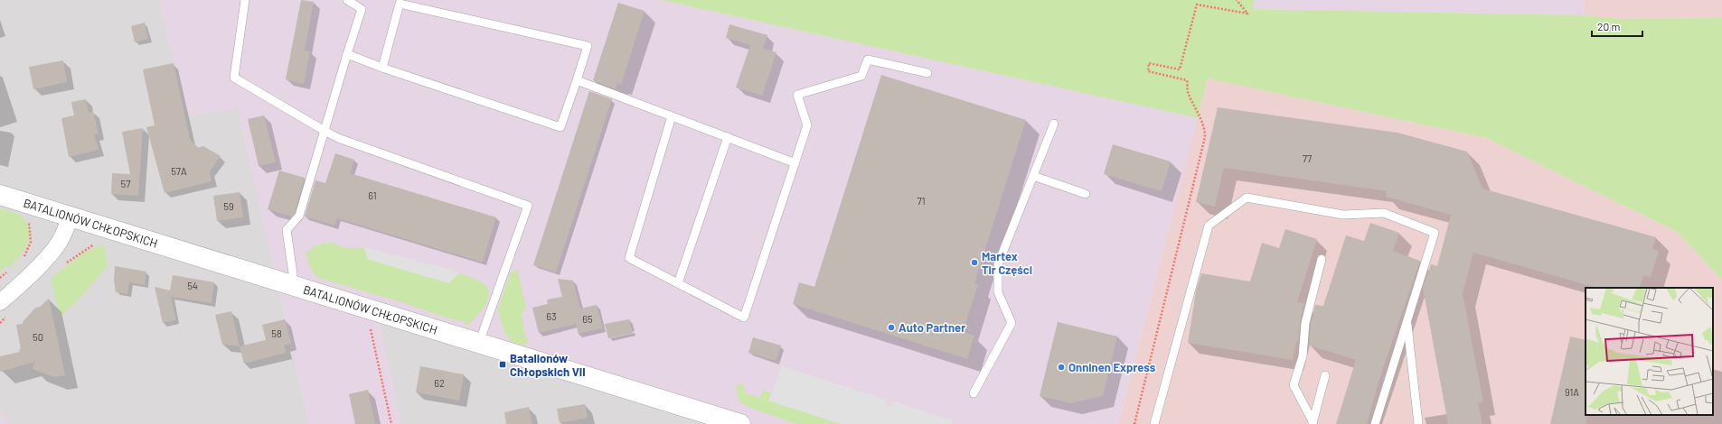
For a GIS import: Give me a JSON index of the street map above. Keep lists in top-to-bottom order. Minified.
{"streets":{"street":["BATALIONÓW CHŁOPSKICH"]},"places":{"other":["Martex Tir Części","Auto Partner","Onninen Express"],"transit":["Batalionów Chłopskich VII"]},"house_numbers":["77","57A","57","61","71","59","54","63","65","58","50","62","91A"],"scale_bar":"20 m"}
